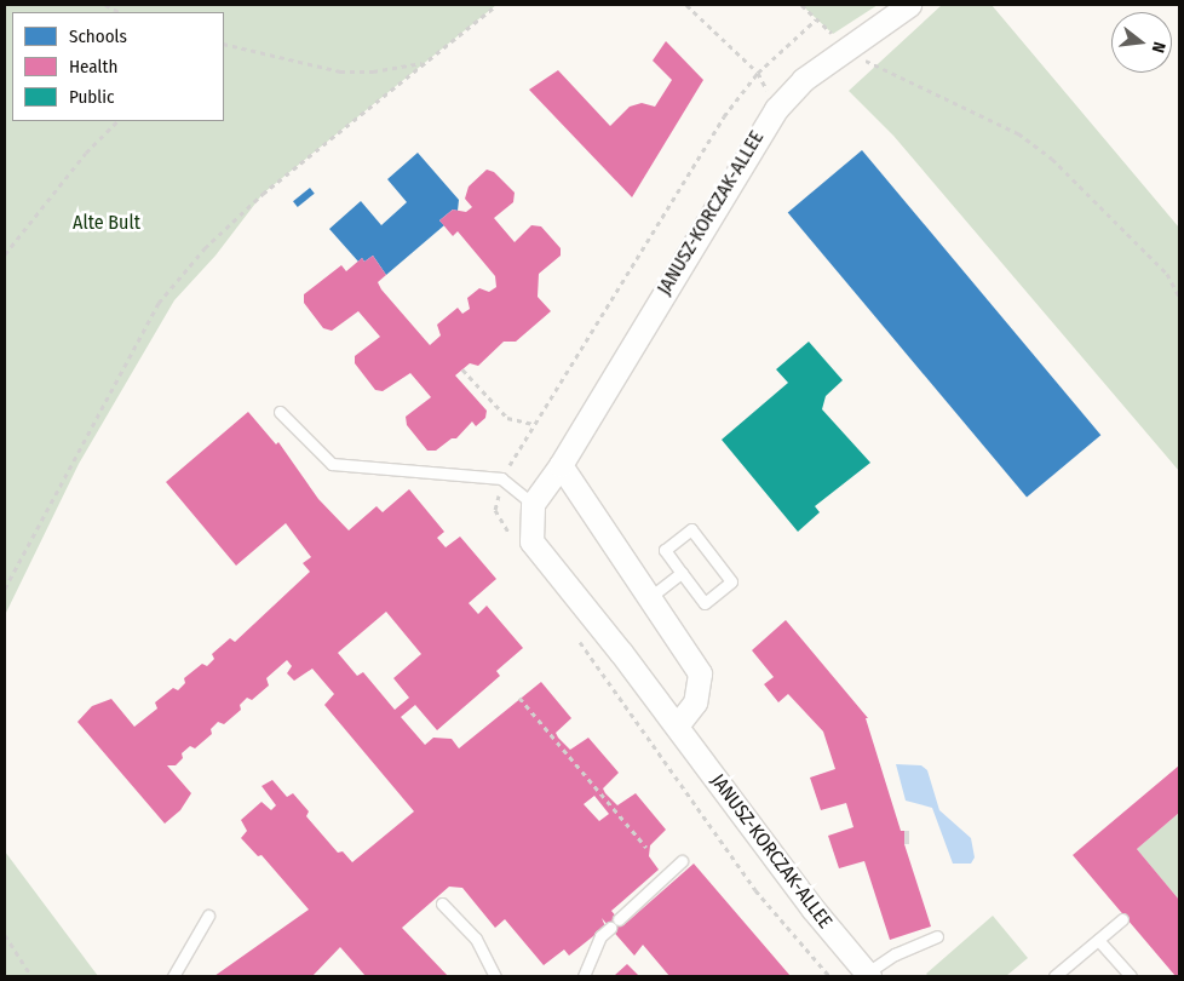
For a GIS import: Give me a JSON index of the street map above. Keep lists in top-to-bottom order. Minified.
{"streets":{"street":["JANUSZ-KORCZAK-ALLEE"]},"parks":["Alte Bult"],"legend":["Schools","Health","Public"],"north":"right"}
